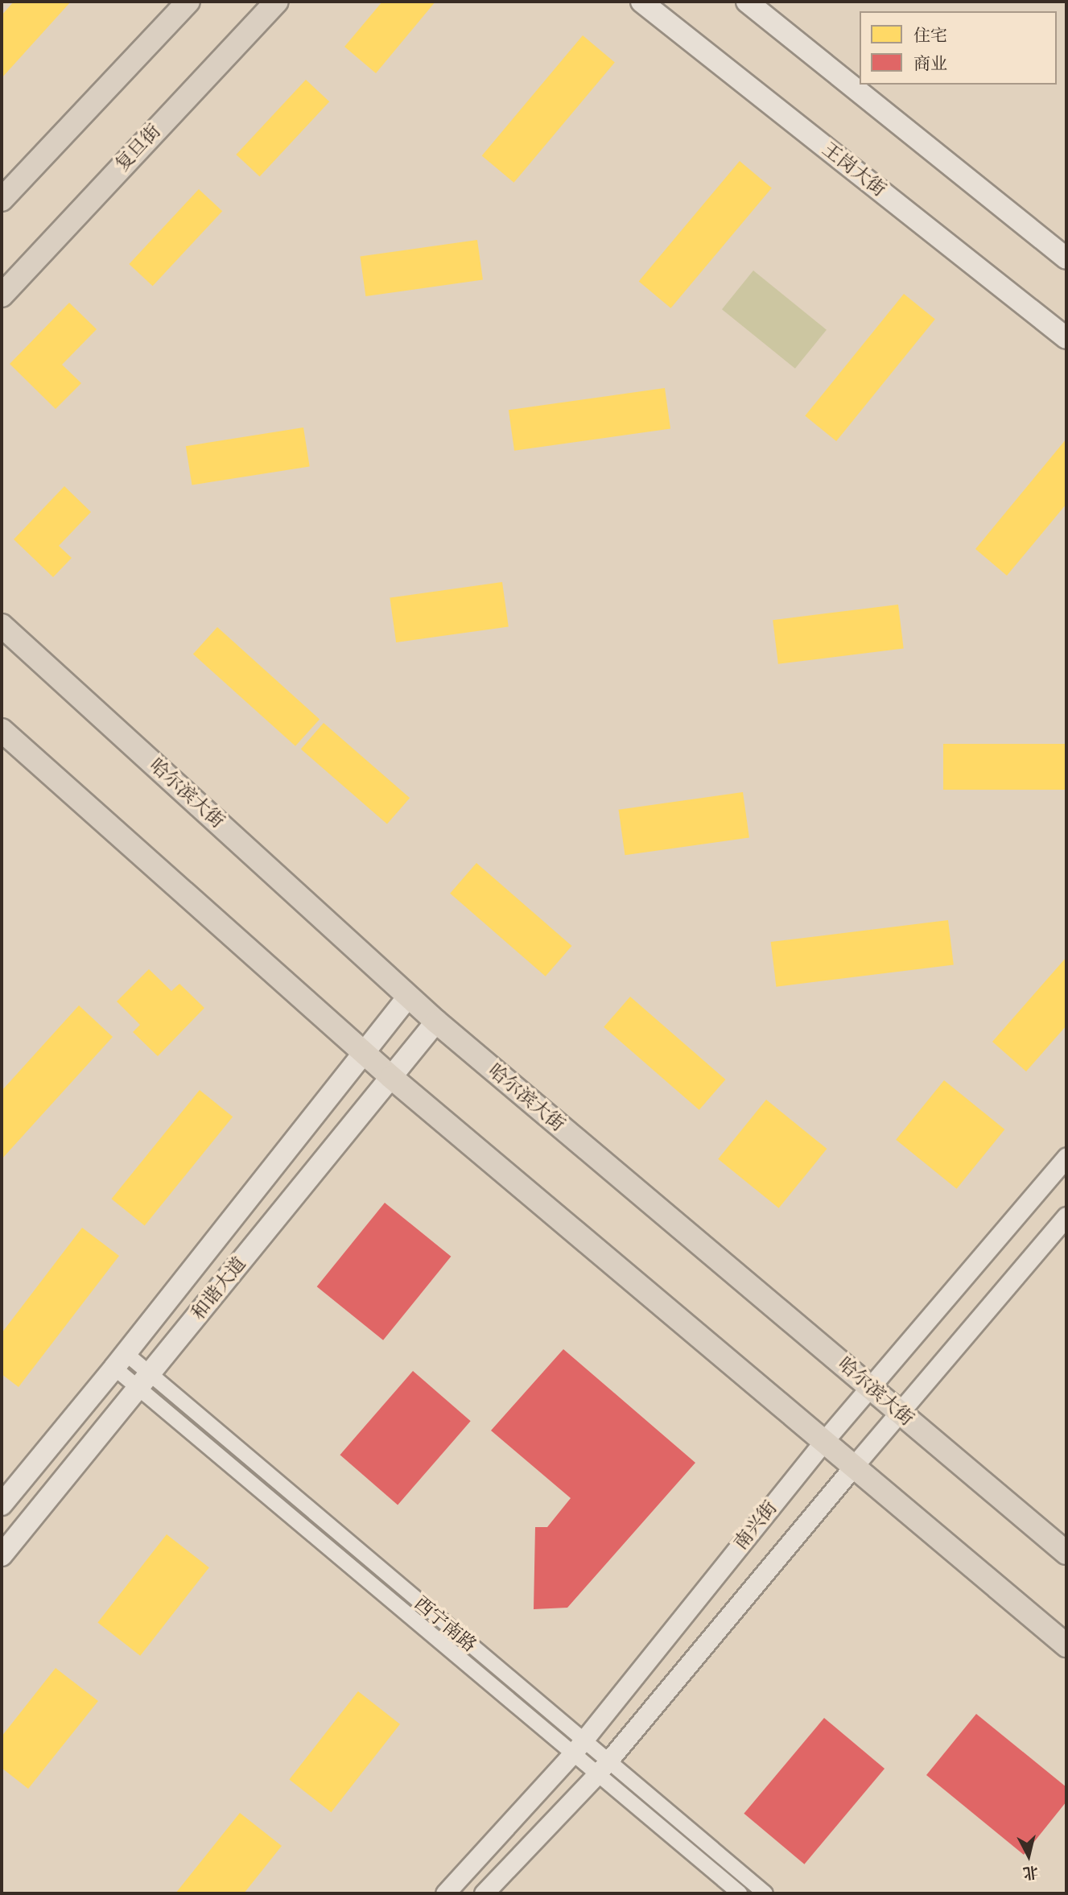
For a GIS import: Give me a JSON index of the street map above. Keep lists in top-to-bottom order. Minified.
{"streets":{"main road":["复旦街","王岗大街","哈尔滨大街","和谐大道"],"street":["南兴街","西宁南路"]},"crossings":[["哈尔滨大街","和谐大道"],["哈尔滨大街","南兴街"],["和谐大道","西宁南路"],["南兴街","西宁南路"]],"legend":["住宅","商业"],"north":"bottom"}
